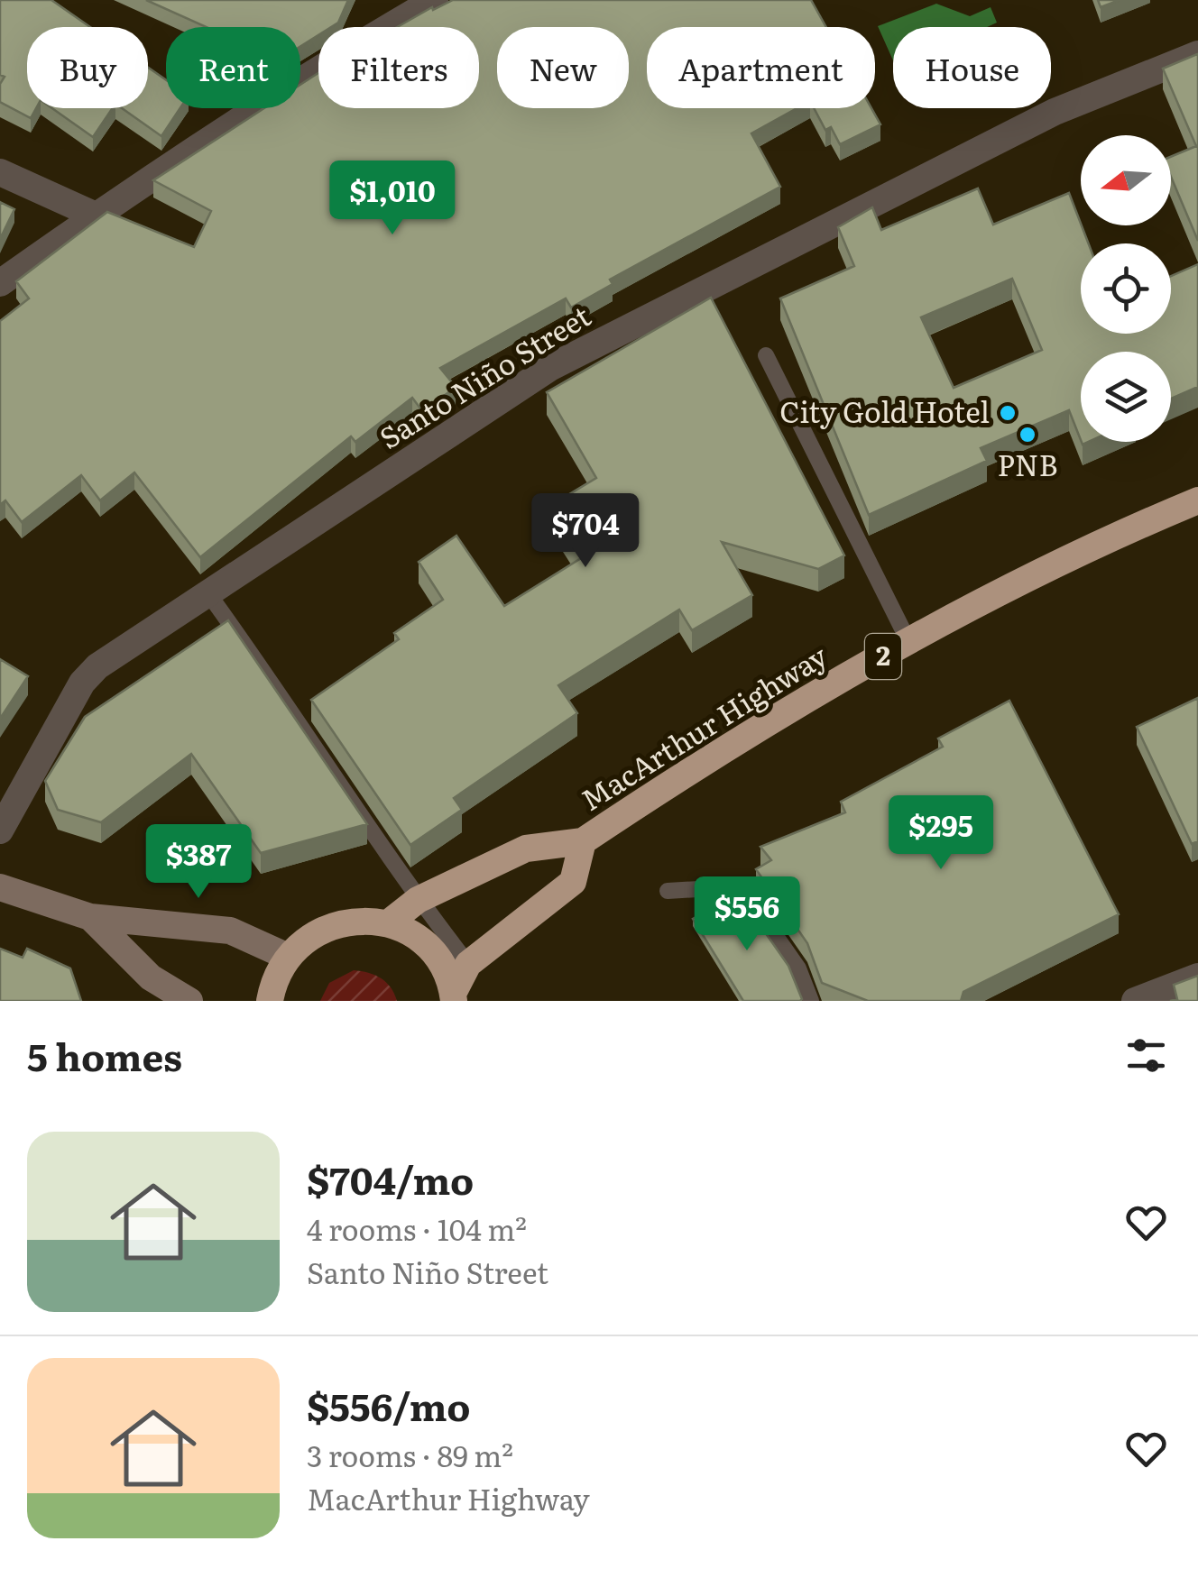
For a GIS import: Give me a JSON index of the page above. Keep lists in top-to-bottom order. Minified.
{"streets":{"highway":["2","MacArthur Highway"],"street":["Santo Niño Street"]},"places":["City Gold Hotel","PNB"],"north":"left","page":{"chip":["Buy","Rent","Filters","New","Apartment","House"],"price":["$1,010","$704","$295","$387","$556"],"heading":"5 homes","list":[{"name":"$704/mo","note":"4 rooms · 104 m² · Santo Niño Street"},{"name":"$556/mo","note":"3 rooms · 89 m² · MacArthur Highway"}]}}
